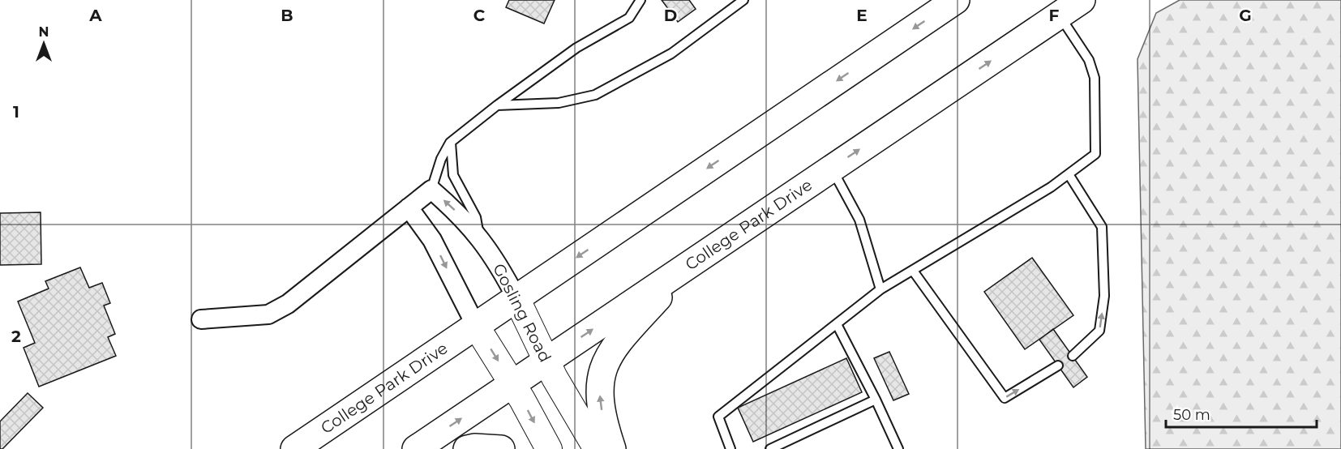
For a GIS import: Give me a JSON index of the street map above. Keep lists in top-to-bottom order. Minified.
{"streets":{"main road":["College Park Drive","Gosling Road"]},"crossings":[["College Park Drive","Gosling Road"]],"scale_bar":"50 m","north":"top","grid":{"columns":["A","B","C","D","E","F","G"],"rows":["1","2"]}}
